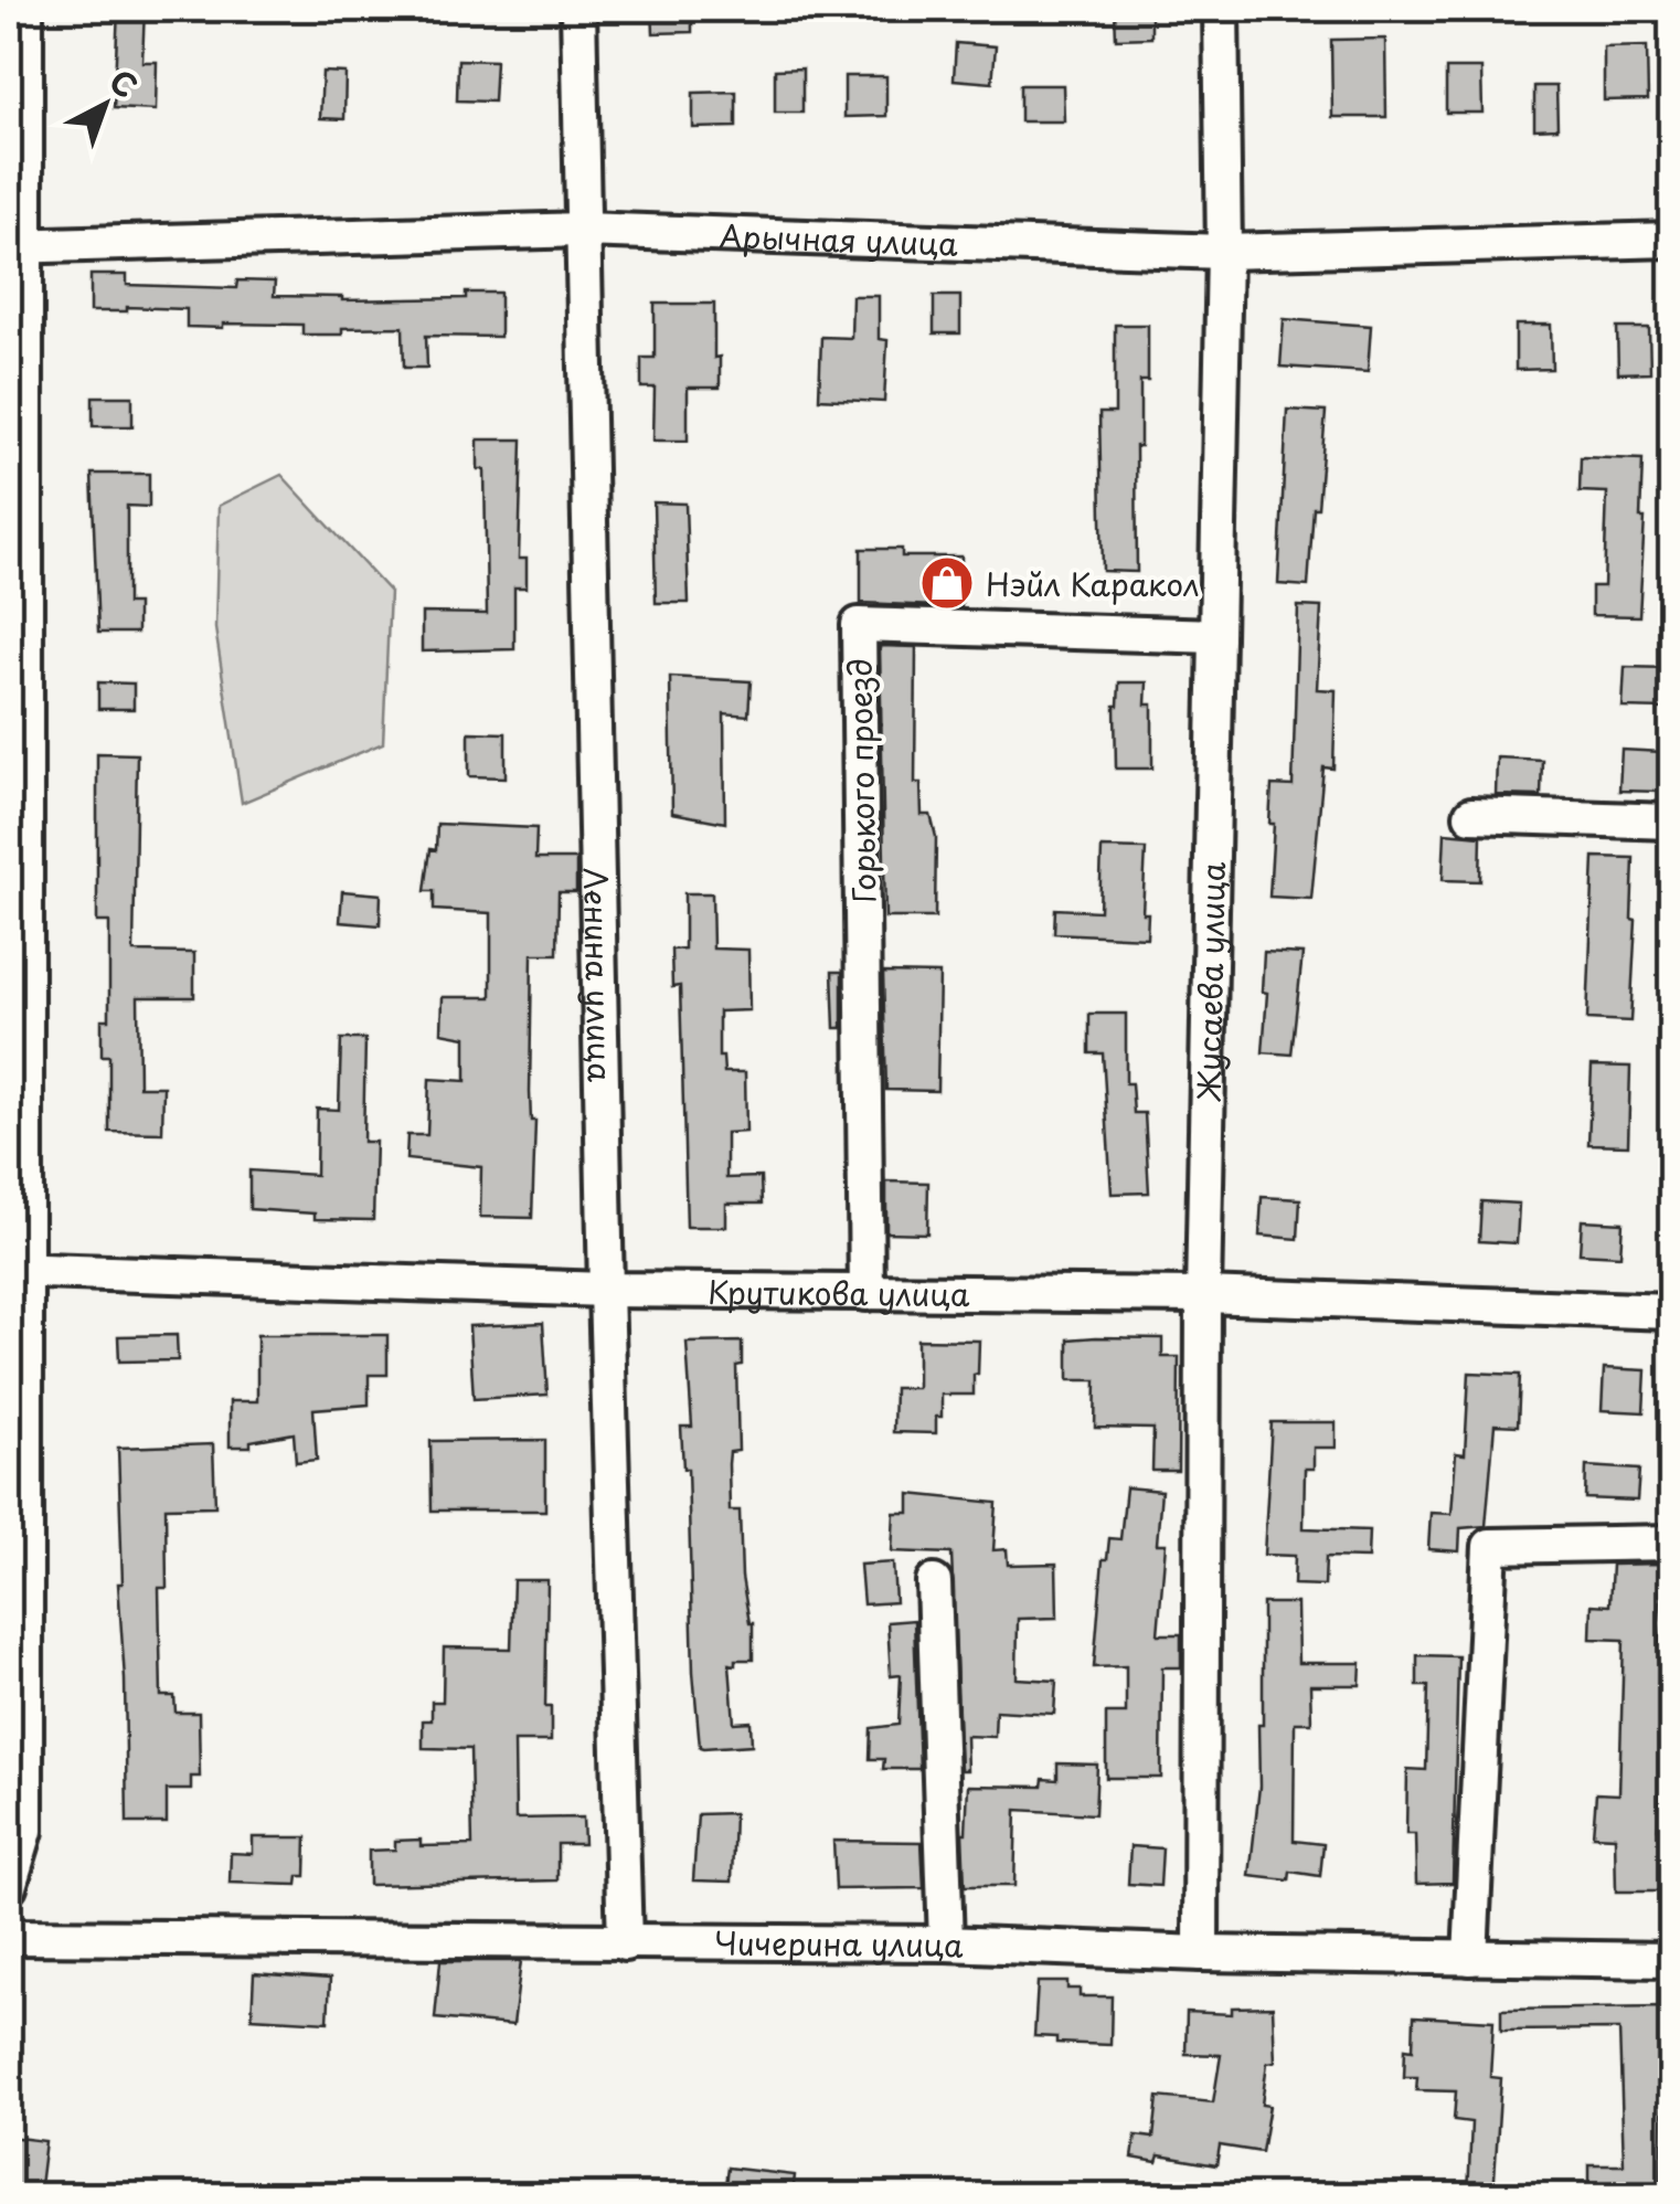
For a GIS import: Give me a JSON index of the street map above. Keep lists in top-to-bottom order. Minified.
{"streets":{"street":["Арычная улица","Горького проезд","Ленина улица","Жусаева улица","Крутикова улица","Чичерина улица"]},"crossings":[["Арычная улица","Ленина улица"],["Арычная улица","Жусаева улица"],["Горького проезд","Жусаева улица"],["Горького проезд","Крутикова улица"],["Ленина улица","Крутикова улица"],["Ленина улица","Чичерина улица"],["Жусаева улица","Крутикова улица"],["Жусаева улица","Чичерина улица"]],"places":{"shop":["Нэйл Каракол"]},"north":"top right"}
